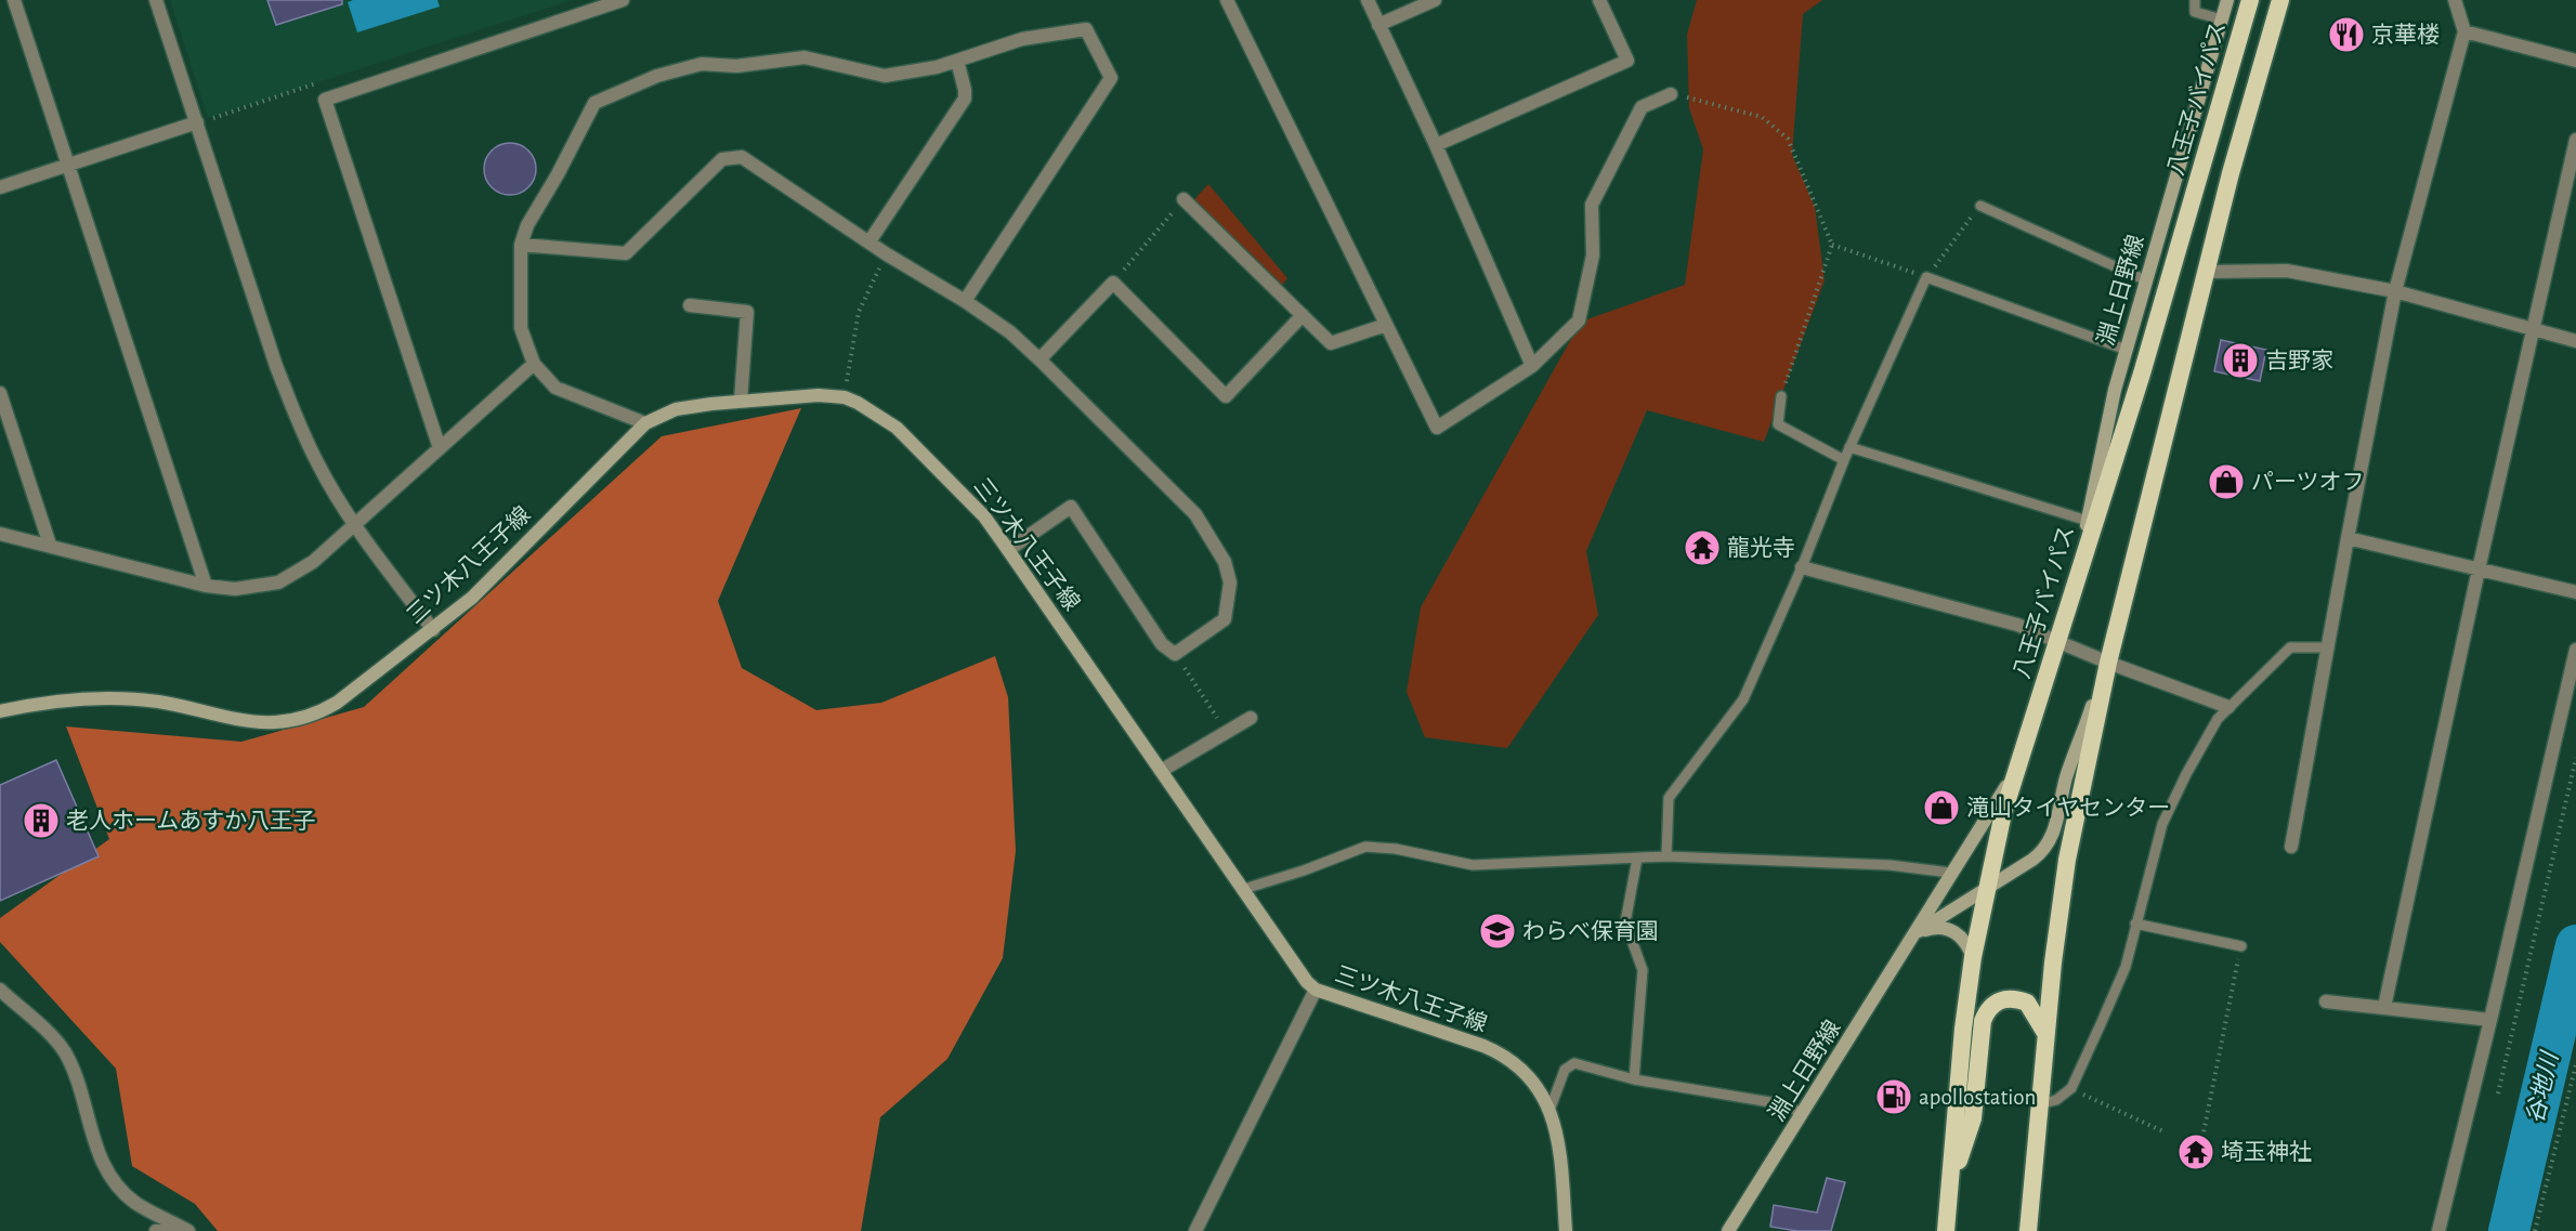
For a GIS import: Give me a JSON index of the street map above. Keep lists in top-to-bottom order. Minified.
{"streets":{"highway":["八王子バイパス"],"main road":["淵上日野線","三ツ木八王子線"]},"crossings":[["八王子バイパス","淵上日野線"]],"water":["谷地川"],"places":{"restaurant":["京華楼"],"building":["吉野家","老人ホームあすか八王子"],"shop":["パーツオフ","滝山タイヤセンター"],"temple":["龍光寺","埼玉神社"],"school or university":["わらべ保育園"],"fuel station":["apollostation"]}}
